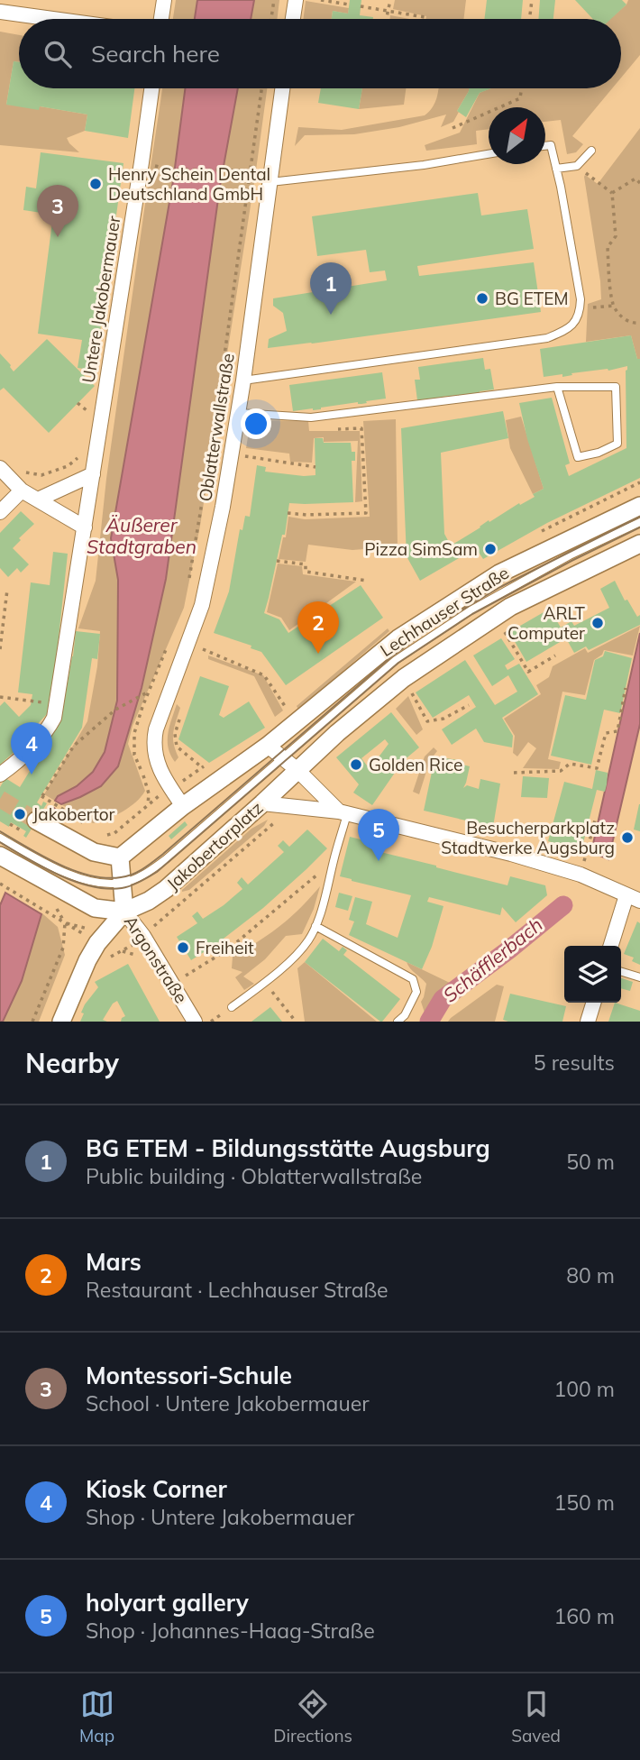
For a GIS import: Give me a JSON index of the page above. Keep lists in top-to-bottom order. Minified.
{"streets":{"street":["Untere Jakobermauer","Oblatterwallstraße","Lechhauser Straße","Jakobertorplatz","Argonstraße"]},"crossings":[["Lechhauser Straße","Jakobertorplatz"],["Jakobertorplatz","Argonstraße"]],"water":["Äußerer Stadtgraben","Schäfflerbach"],"places":["Henry Schein Dental Deutschland GmbH","BG ETEM","Pizza SimSam","ARLT Computer","Golden Rice","Jakobertor","Besucherparkplatz Stadtwerke Augsburg","Freiheit"],"north":"top right","page":{"search":"Search here","pins":["3","1","2","4","5"],"heading":["Nearby","5 results"],"list":[{"mark":"1","name":"BG ETEM - Bildungsstätte Augsburg","note":"Public building · Oblatterwallstraße","value":"50 m"},{"mark":"2","name":"Mars","note":"Restaurant · Lechhauser Straße","value":"80 m"},{"mark":"3","name":"Montessori-Schule","note":"School · Untere Jakobermauer","value":"100 m"},{"mark":"4","name":"Kiosk Corner","note":"Shop · Untere Jakobermauer","value":"150 m"},{"mark":"5","name":"holyart gallery","note":"Shop · Johannes-Haag-Straße","value":"160 m"}],"nav":["Map","Directions","Saved"]}}
